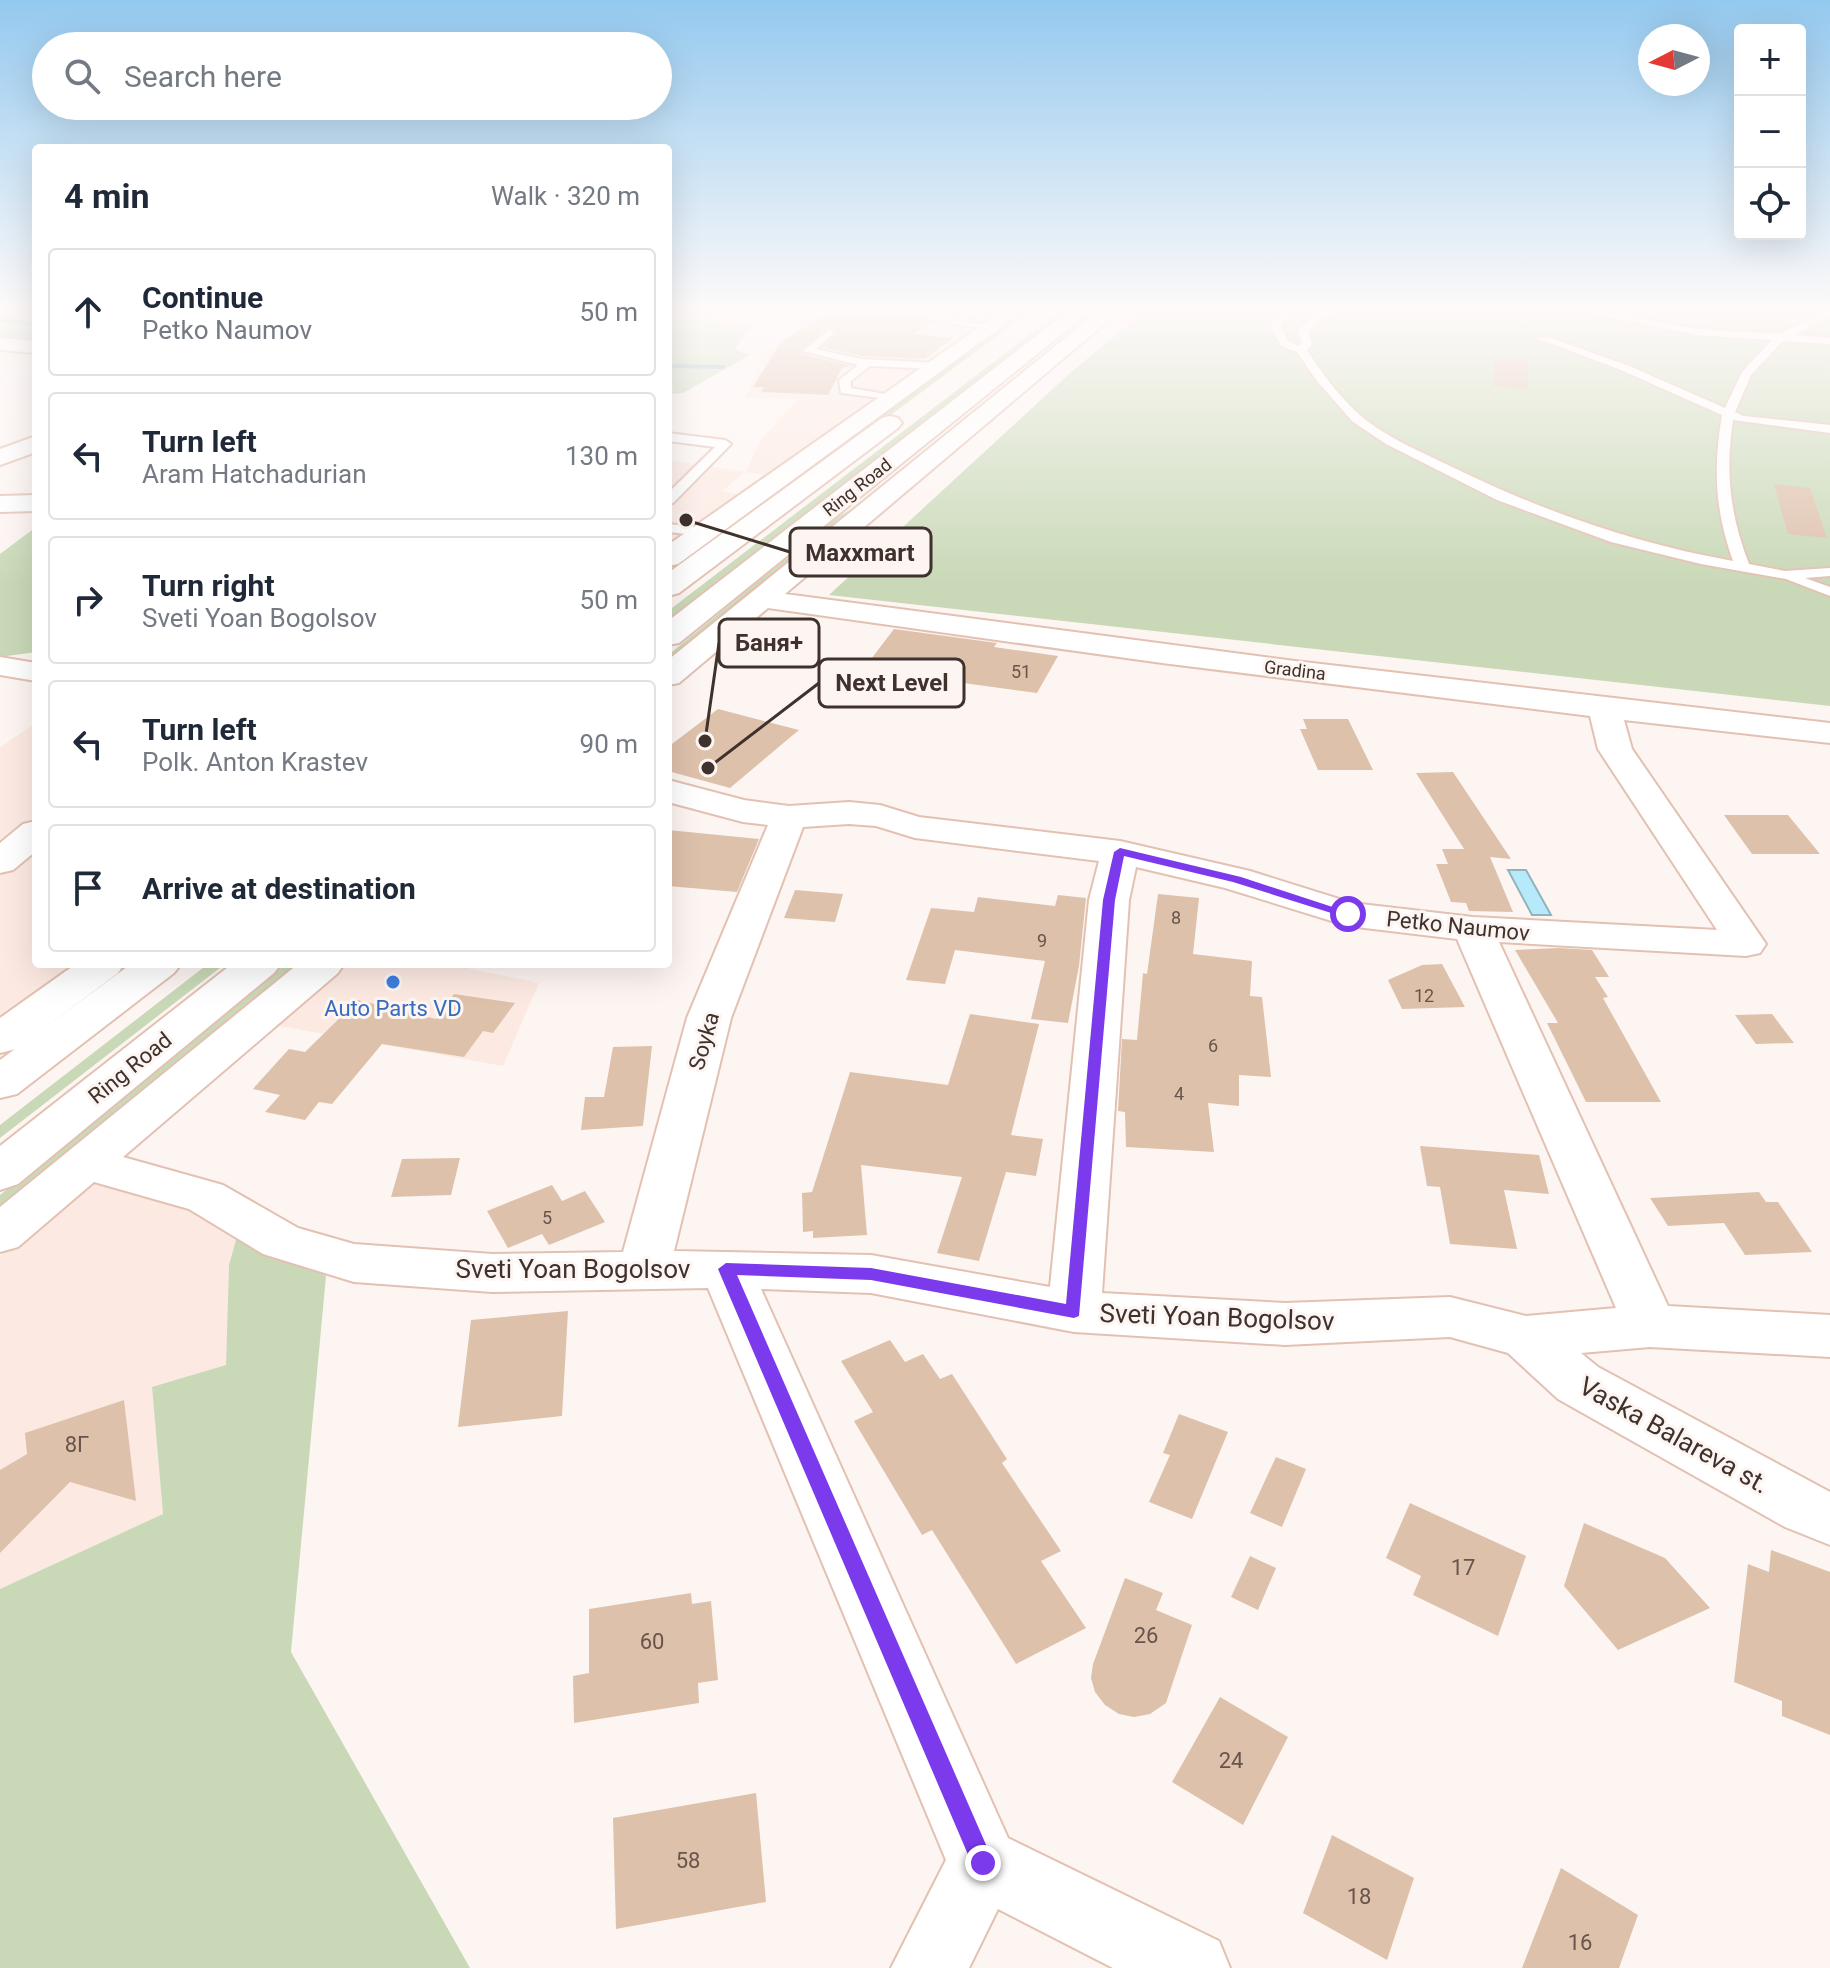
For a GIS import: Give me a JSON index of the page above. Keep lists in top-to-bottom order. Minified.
{"streets":{"highway":["Ring Road"],"street":["Gradina","Petko Naumov","Soyka","Sveti Yoan Bogolsov","Vaska Balareva st."]},"crossings":[["Gradina","Petko Naumov"],["Petko Naumov","Soyka"],["Soyka","Sveti Yoan Bogolsov"],["Sveti Yoan Bogolsov","Vaska Balareva st."]],"places":["Maxxmart","Баня+","Next Level","Auto Parts VD"],"house_numbers":["51","8","9","12","6","4","5","8Г","17","26","60","24","58","18","16"],"north":"left","page":{"map_buttons":["+","−"],"search":"Search here","heading":["4 min","Walk · 320 m"],"list":[["Continue","Petko Naumov","50 m"],["Turn left","Aram Hatchadurian","130 m"],["Turn right","Sveti Yoan Bogolsov","50 m"],["Turn left","Polk. Anton Krastev","90 m"],"Arrive at destination"]}}
